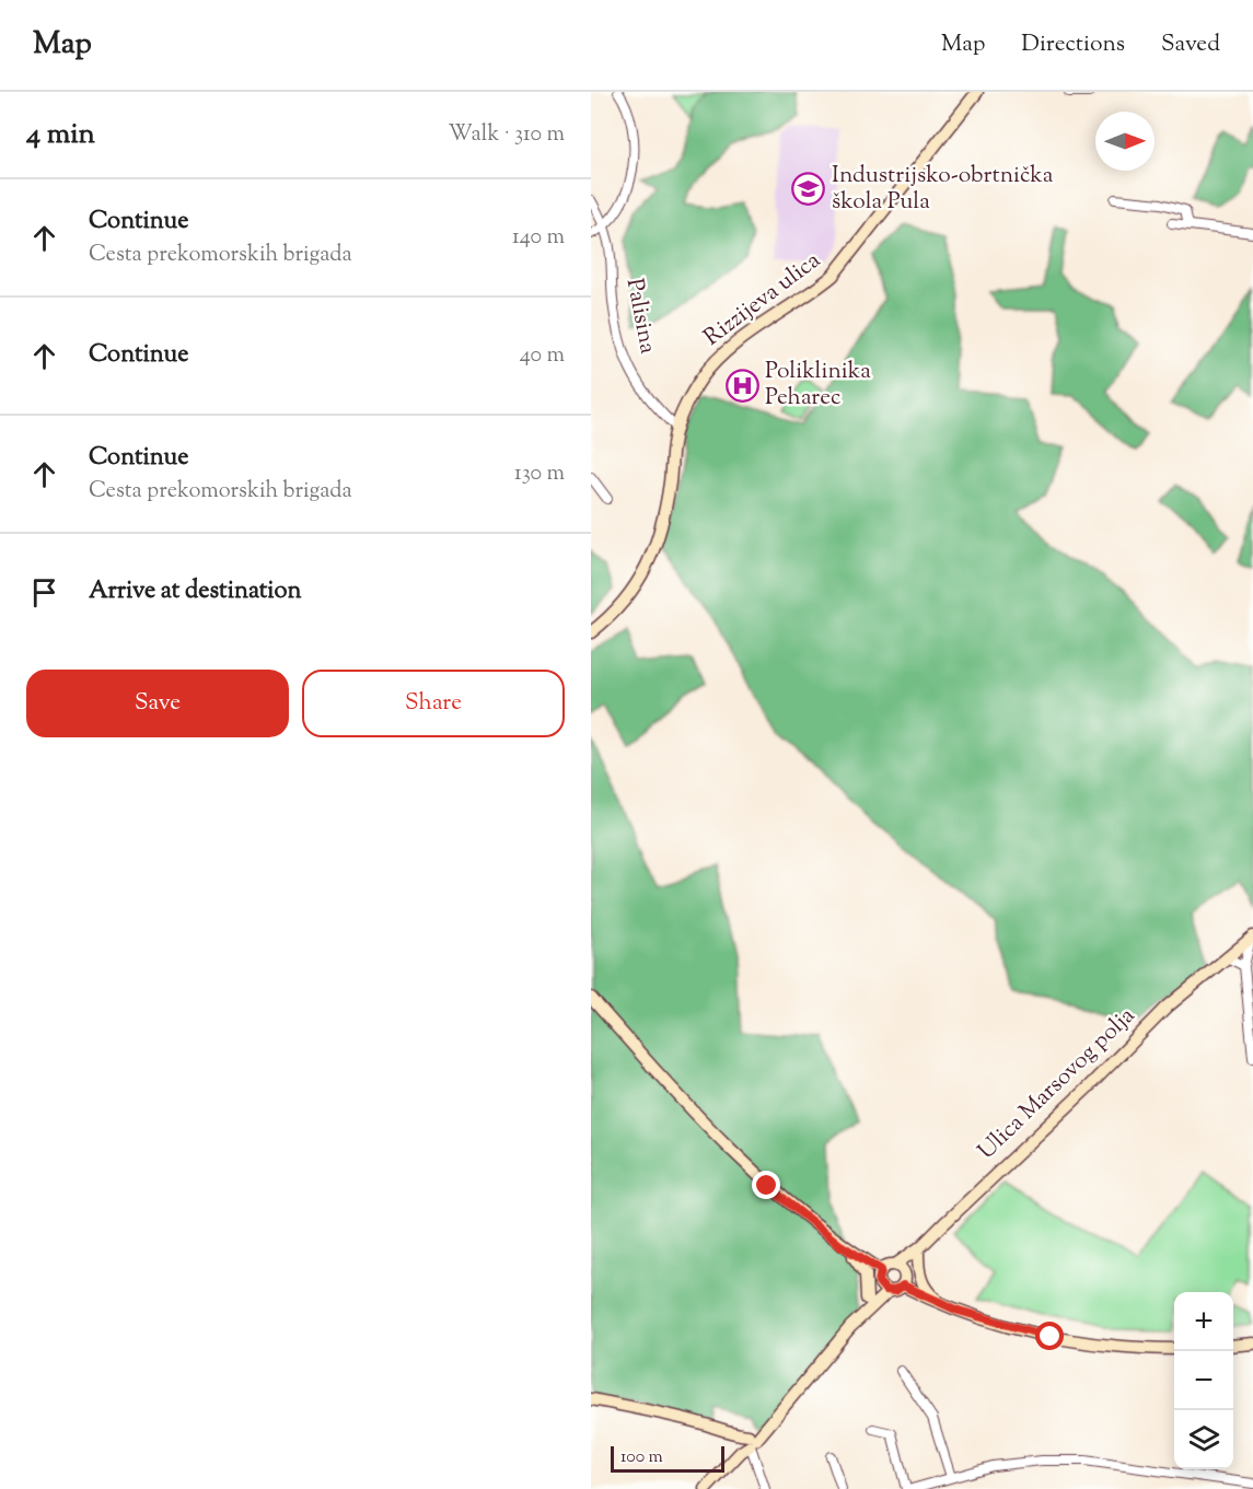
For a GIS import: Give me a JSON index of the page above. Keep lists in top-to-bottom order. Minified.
{"streets":{"main road":["Rizzijeva ulica","Ulica Marsovog polja"],"street":["Palisina"]},"crossings":[["Rizzijeva ulica","Palisina"]],"places":{"school or university":["Industrijsko-obrtnička škola Pula"],"hospital":["Poliklinika Peharec"]},"scale_bar":"100 m","north":"right","page":{"header":"Map","nav":["Map","Directions","Saved"],"heading":["4 min","Walk · 310 m"],"list":[["Continue","Cesta prekomorskih brigada","140 m"],["Continue","40 m"],["Continue","Cesta prekomorskih brigada","130 m"],"Arrive at destination"],"buttons":["Save","Share"],"map_buttons":["+","−"],"scale":"100 m"}}
